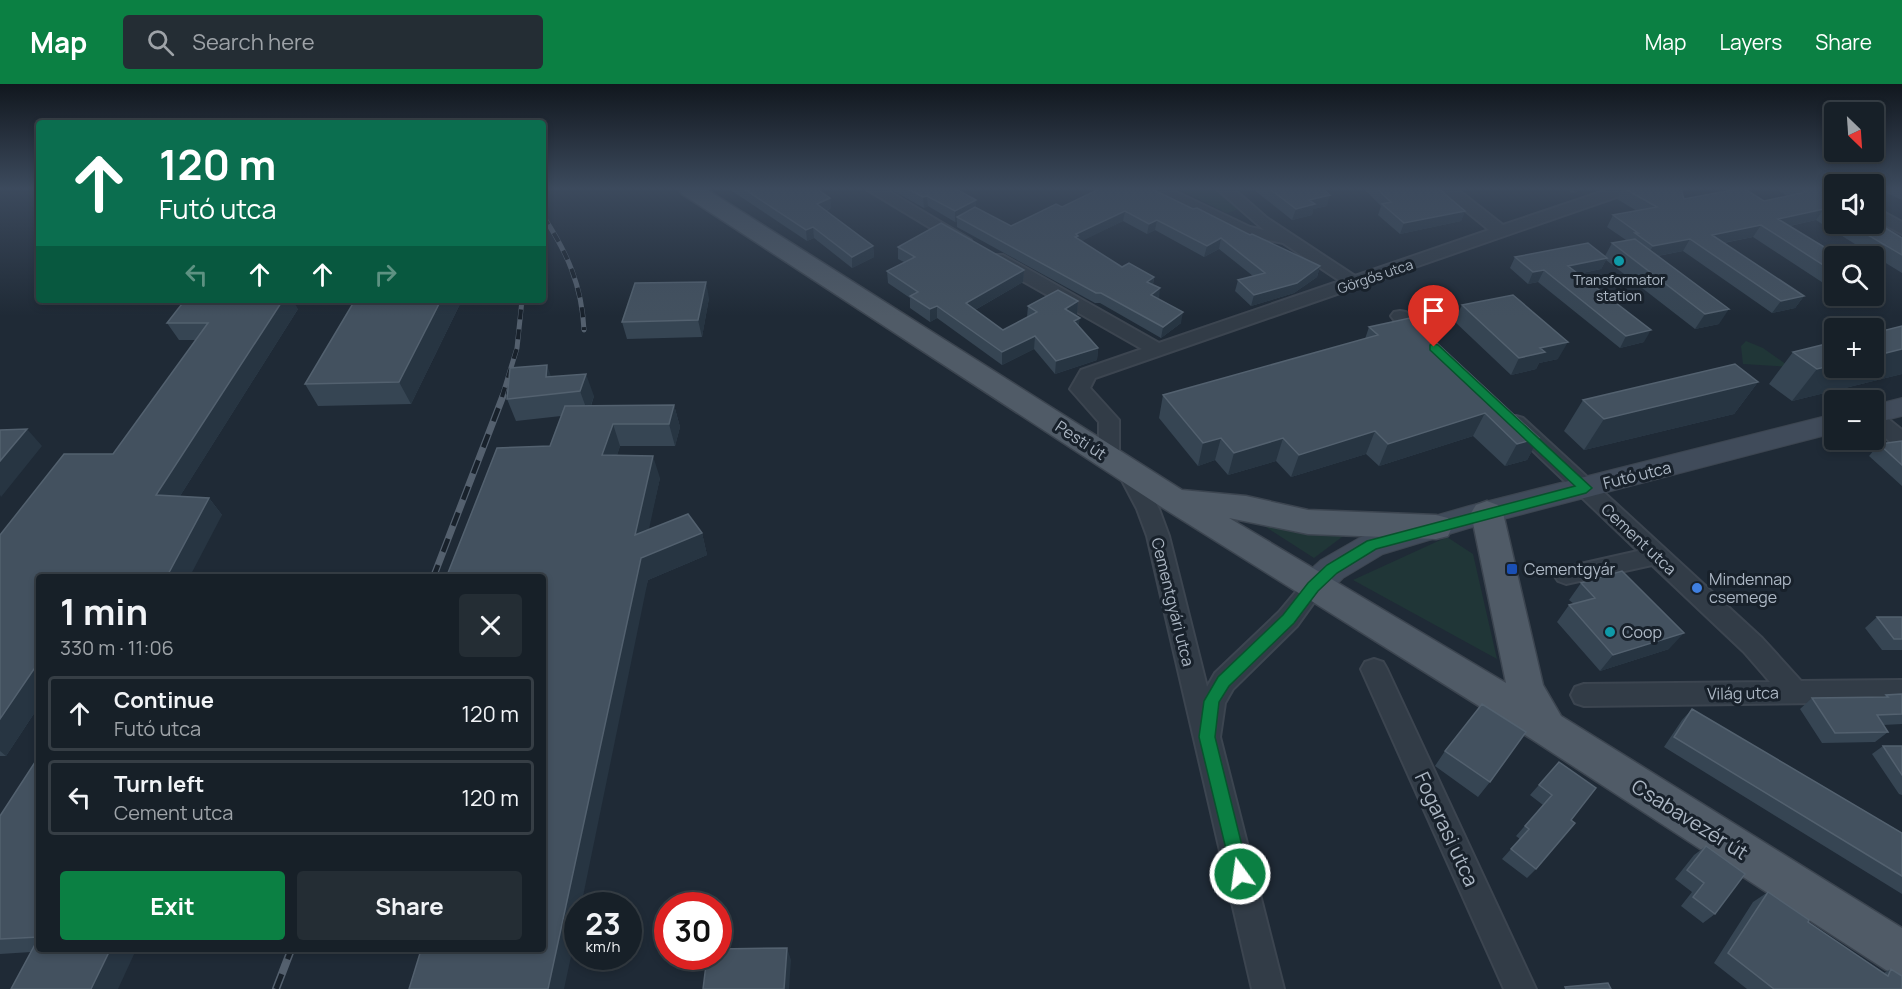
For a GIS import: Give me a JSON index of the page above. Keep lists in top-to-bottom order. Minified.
{"streets":{"main road":["Pesti út","Futó utca","Csabavezér út"],"street":["Görgős utca","Cement utca","Cementgyári utca","Világ utca","Fogarasi utca"]},"crossings":[["Görgős utca","Pesti út"],["Görgős utca","Cementgyári utca"],["Pesti út","Futó utca"],["Pesti út","Cementgyári utca"],["Pesti út","Csabavezér út"],["Futó utca","Cement utca"],["Futó utca","Cementgyári utca"],["Cement utca","Világ utca"]],"places":{"other":["Transformator station","Mindennap csemege","Coop"],"transit":["Cementgyár"]},"north":"bottom right","page":{"header":"Map","search":"Search here","nav":["Map","Layers","Share"],"map_buttons":["+","−"],"turn":["120 m","Futó utca"],"heading":["1 min","330 m · 11:06"],"list":[{"name":"Continue","note":"Futó utca","value":"120 m"},{"name":"Turn left","note":"Cement utca","value":"120 m"}],"buttons":["Exit","Share"],"speed":"23 km/h","limit":"30"}}
